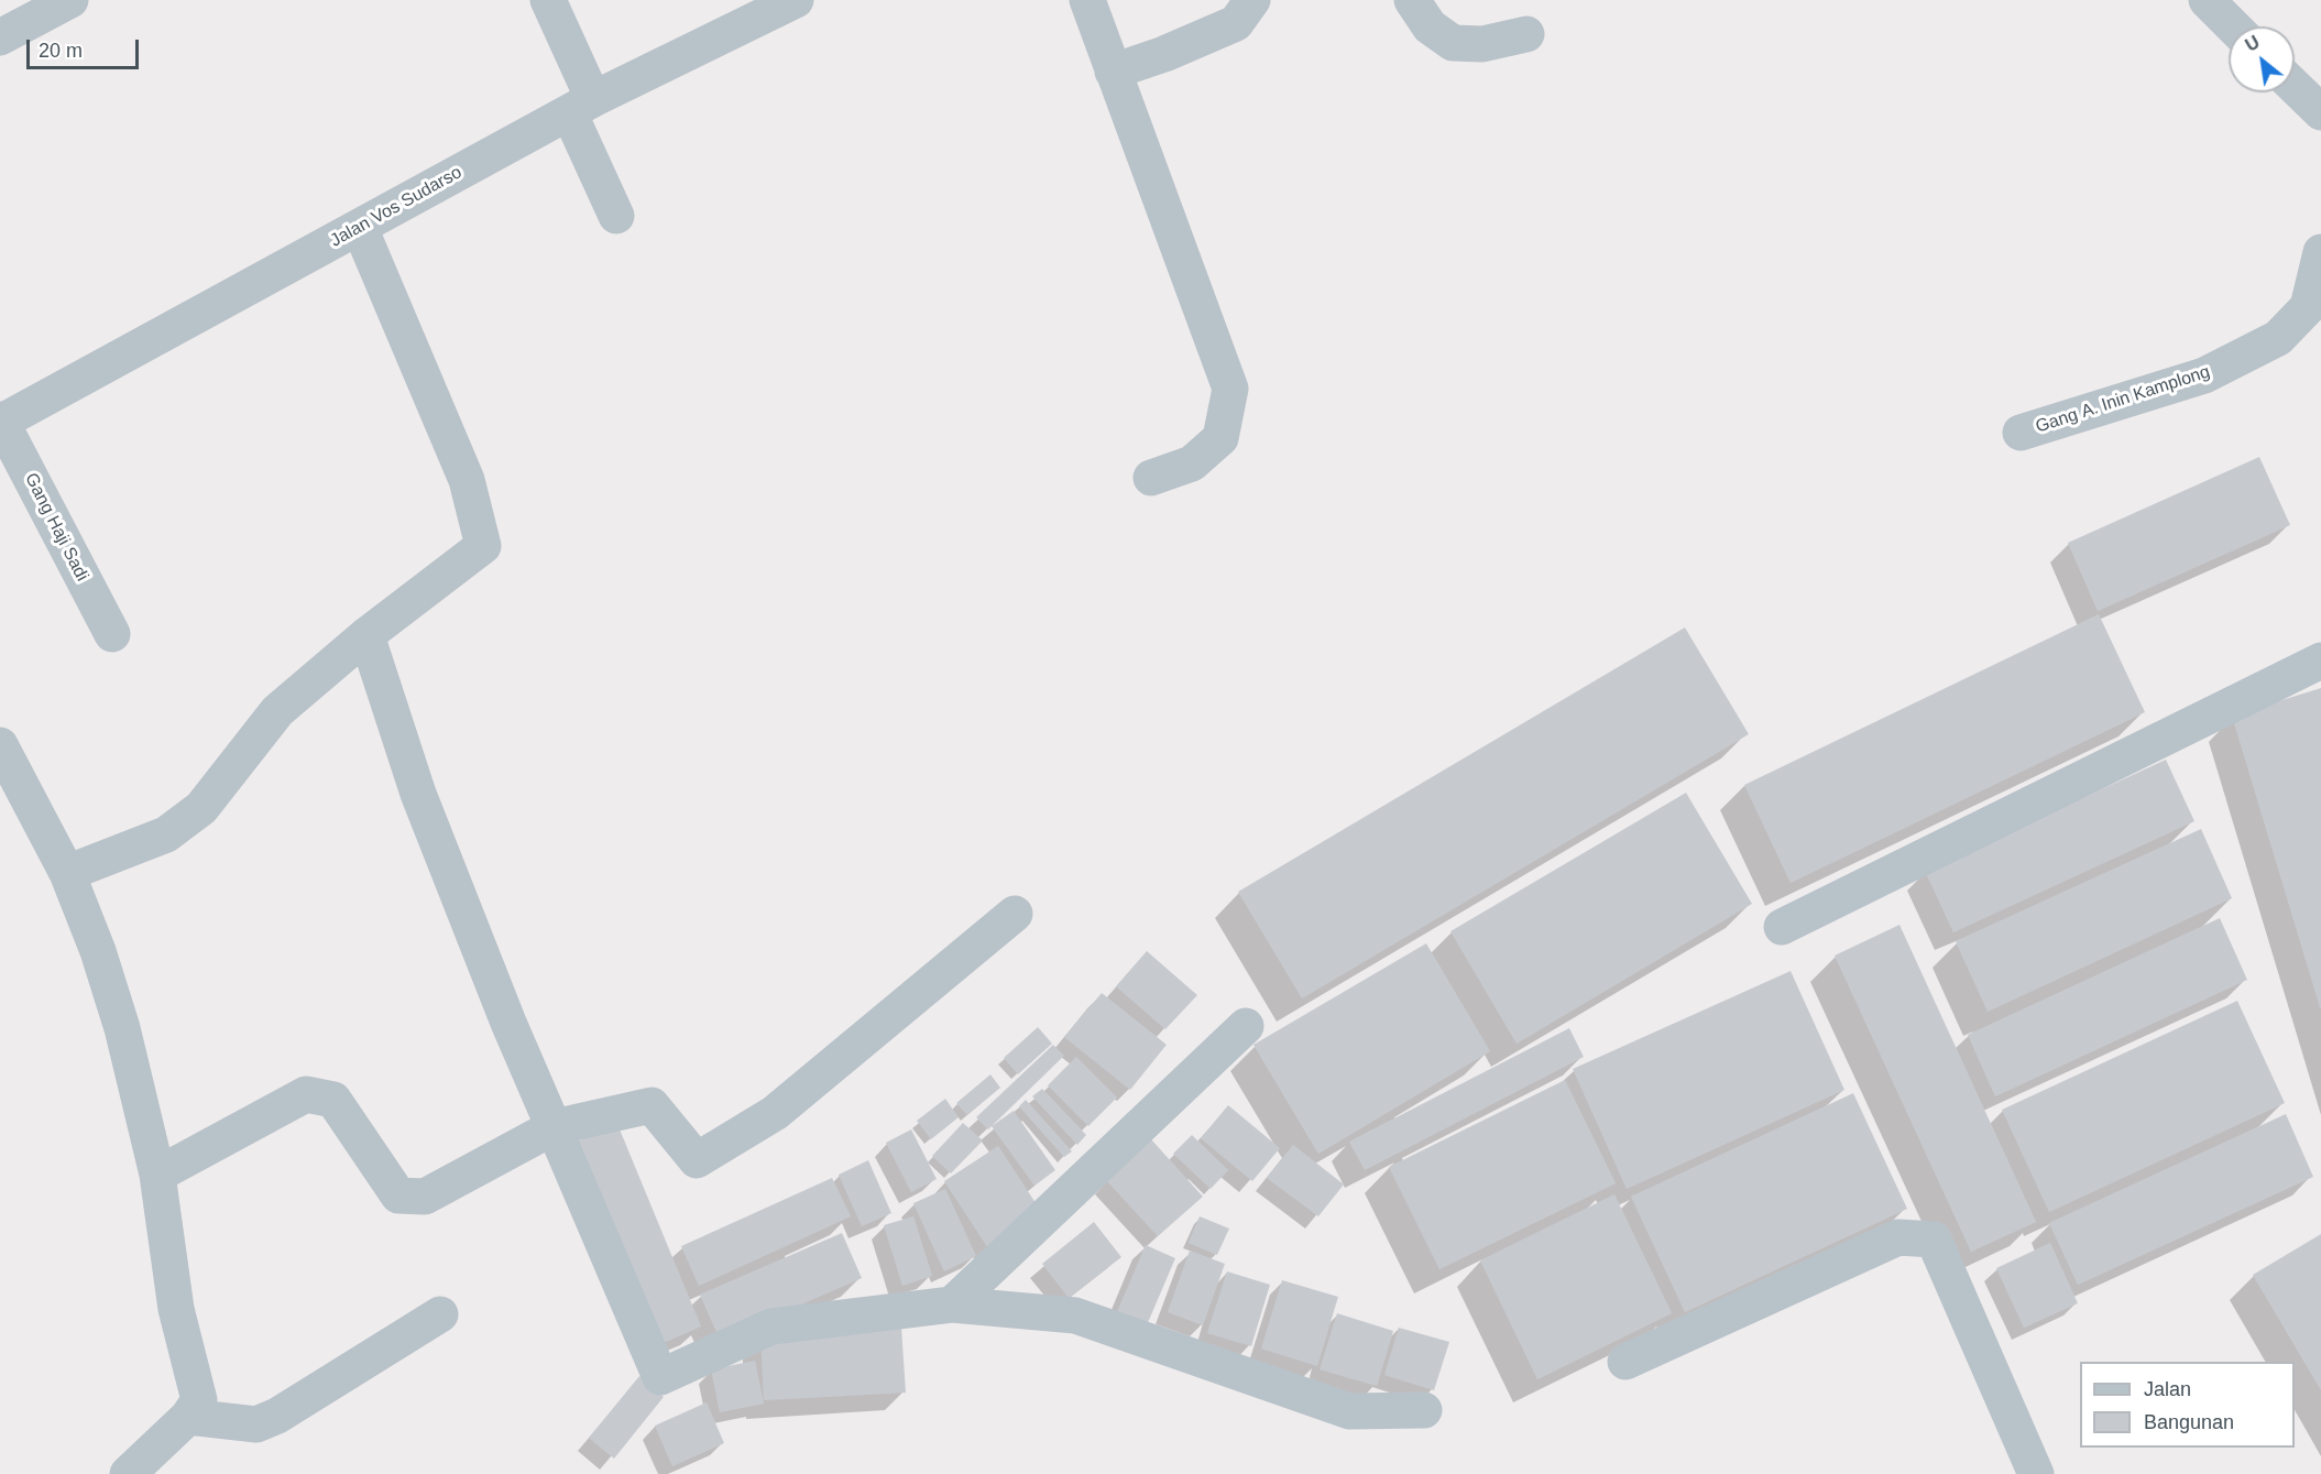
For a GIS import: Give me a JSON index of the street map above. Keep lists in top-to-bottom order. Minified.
{"streets":{"street":["Jalan Vos Sudarso","Gang A. Inin Kamplong","Gang Haji Sadi"]},"crossings":[["Jalan Vos Sudarso","Gang Haji Sadi"]],"legend":["Jalan","Bangunan"],"scale_bar":"20 m","north":"top left"}
